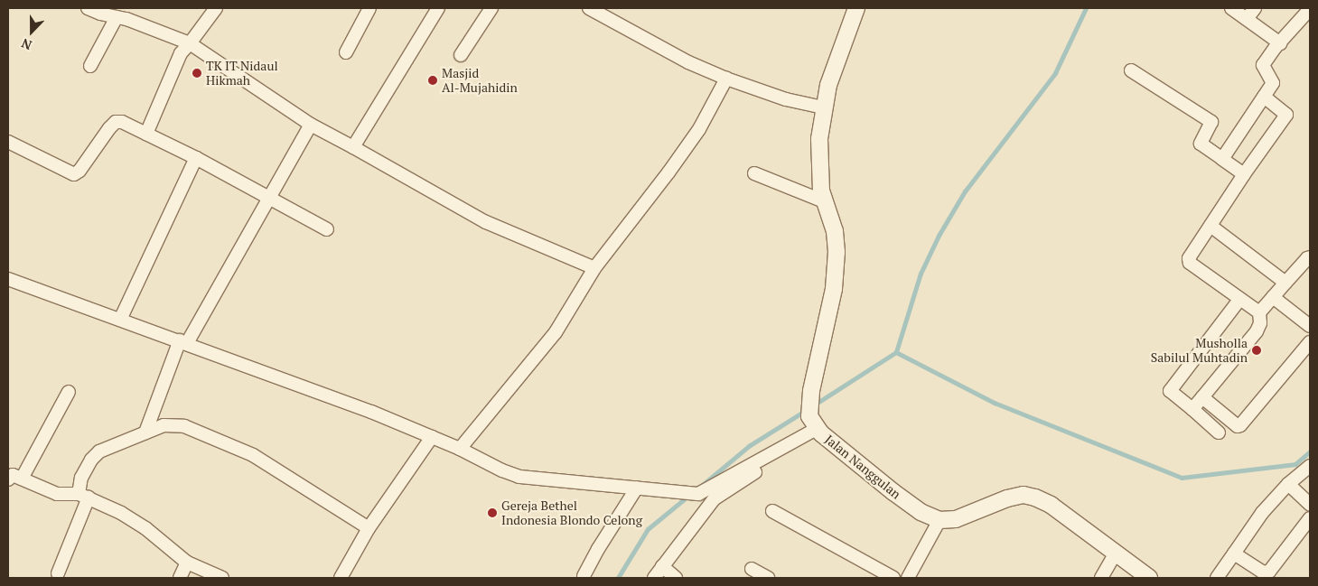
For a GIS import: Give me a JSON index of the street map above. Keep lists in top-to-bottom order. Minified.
{"streets":{"street":["Jalan Nanggulan"]},"places":["TK IT Nidaul Hikmah","Masjid Al-Mujahidin","Musholla Sabilul Muhtadin","Gereja Bethel Indonesia Blondo Celong"],"north":"bottom"}
